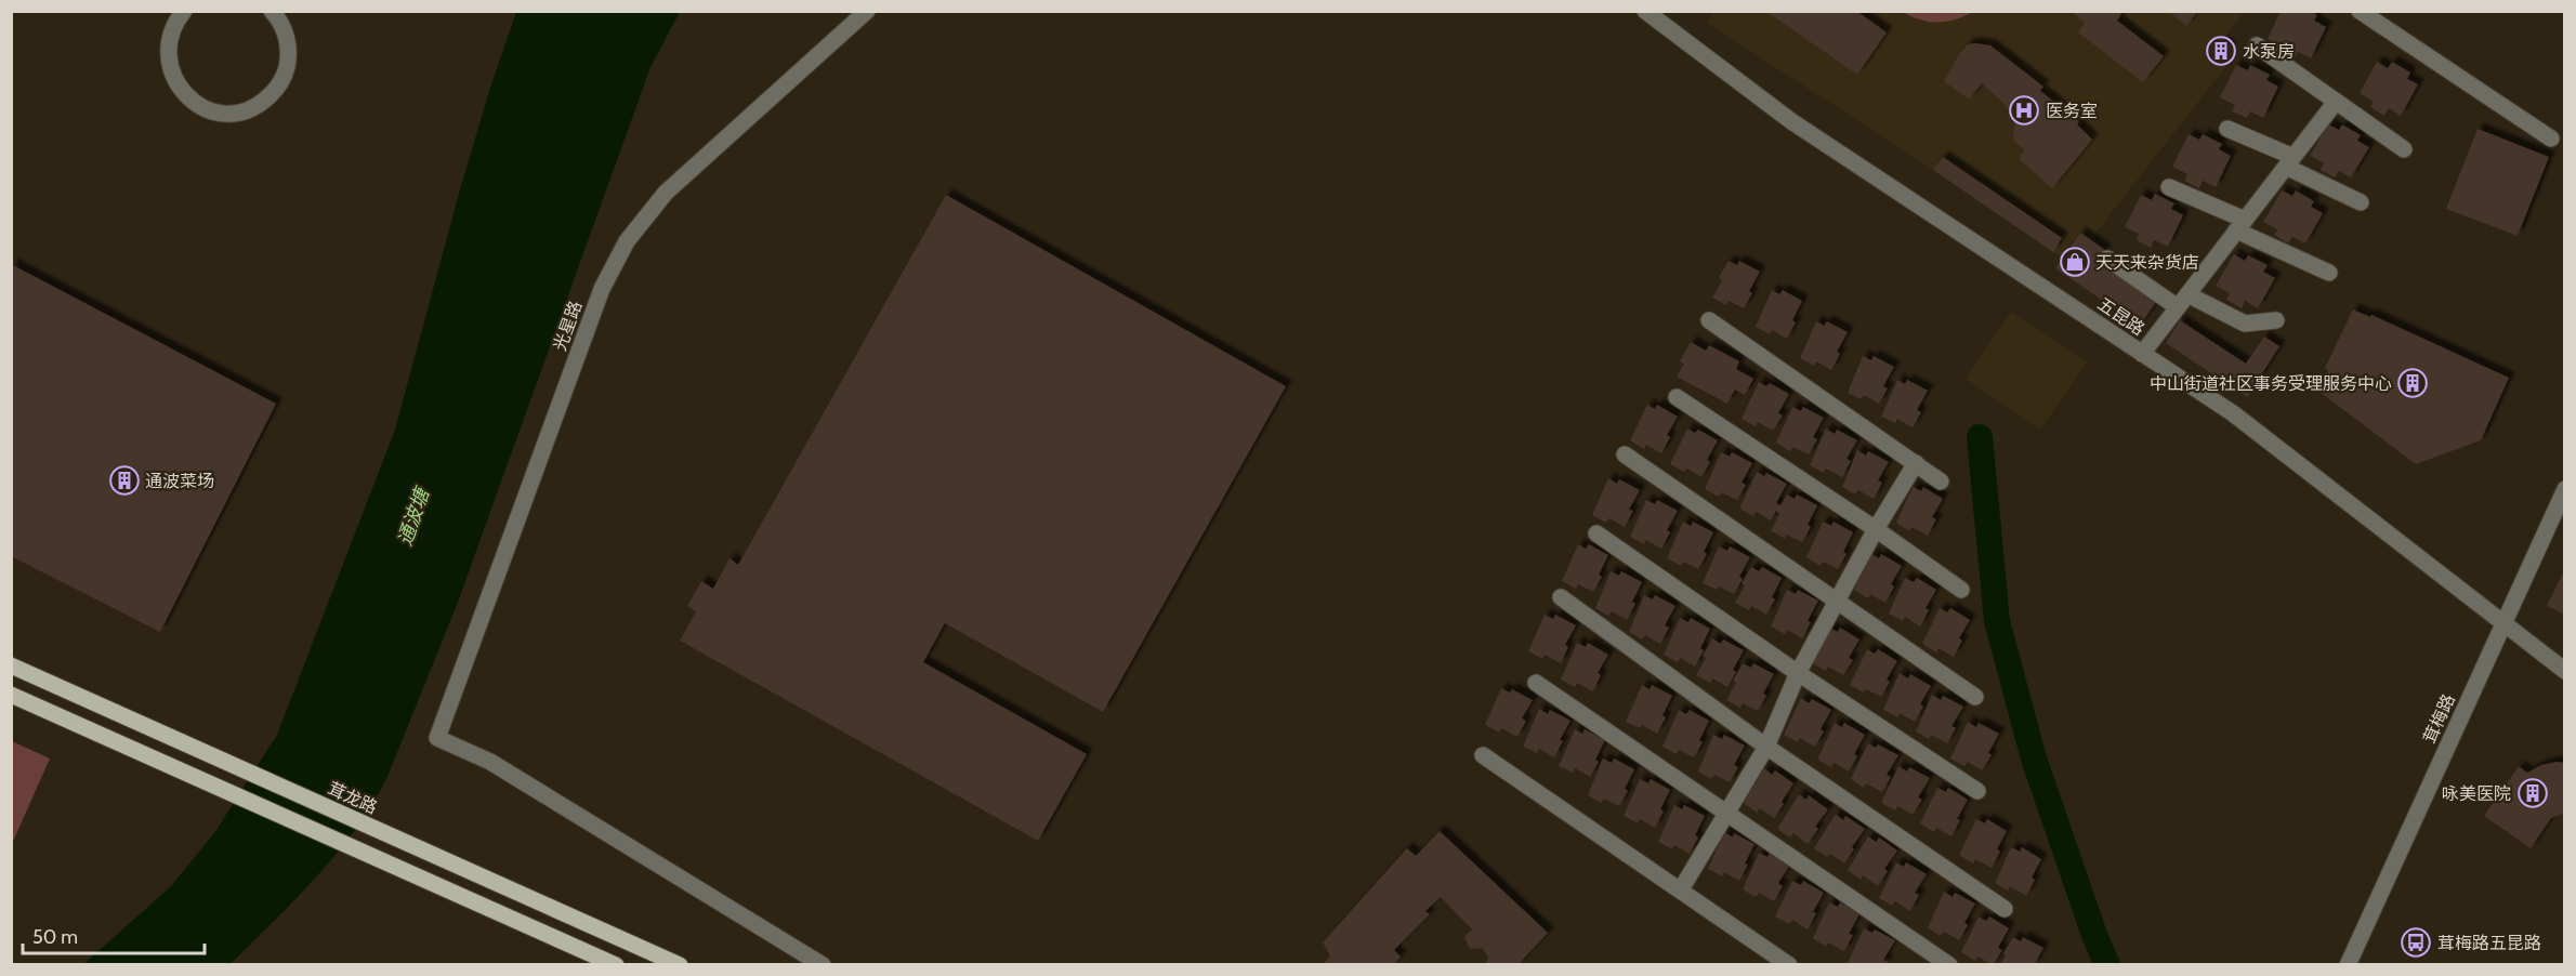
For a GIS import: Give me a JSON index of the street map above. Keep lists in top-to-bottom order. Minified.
{"streets":{"main road":["茸龙路"],"street":["五昆路","光星路","茸梅路"]},"crossings":[["五昆路","茸梅路"]],"water":["通波塘"],"places":{"building":["水泵房","中山街道社区事务受理服务中心","通波菜场","咏美医院"],"hospital":["医务室"],"shop":["天天来杂货店"],"bus stop":["茸梅路五昆路"]},"scale_bar":"50 m"}
